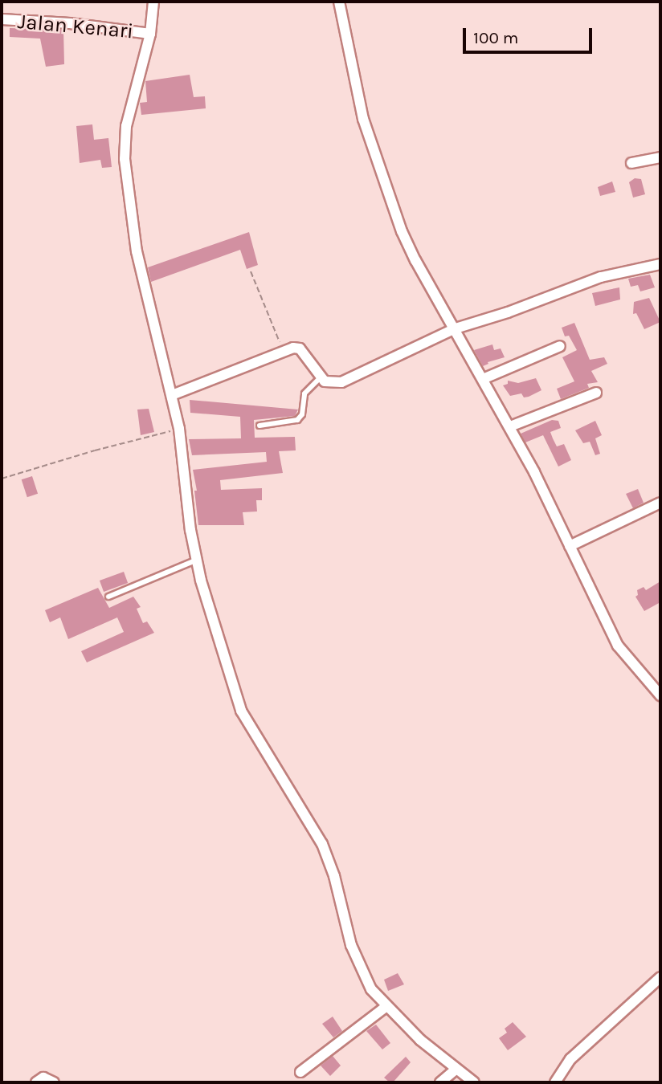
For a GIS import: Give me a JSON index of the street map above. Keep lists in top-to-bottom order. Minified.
{"streets":{"street":["Jalan Kenari"]},"scale_bar":"100 m"}
